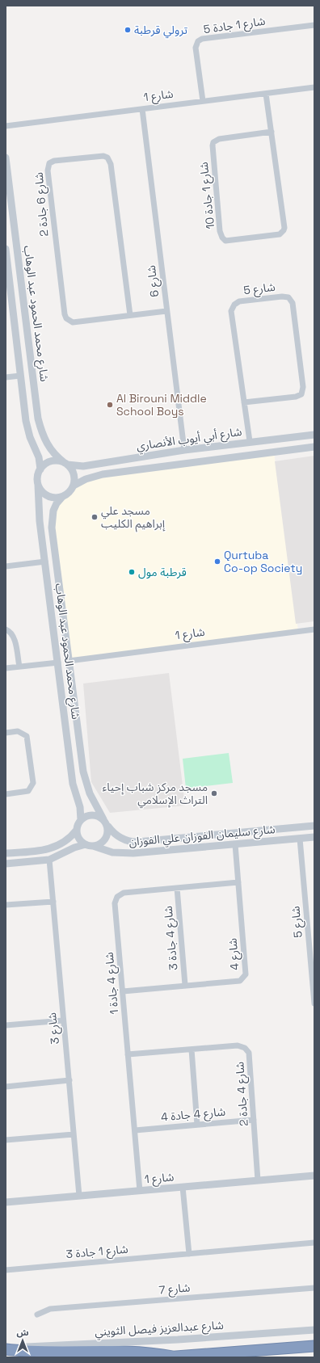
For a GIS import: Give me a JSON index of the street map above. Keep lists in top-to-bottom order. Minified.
{"streets":{"street":["شارع 1 جادة 5","شارع 1","شارع 1 جادة 10","شارع 6 جادة 2","شارع 6","شارع 5","شارع محمد الحمود عبد الوهاب","شارع أبي أيوب الأنصاري","شارع سليمان الفوزان علي الفوزان","شارع 4 جادة 3","شارع 4","شارع 4 جادة 1","شارع 3","شارع 4 جادة 2","شارع 4 جادة 4","شارع 1 جادة 3","شارع 7","شارع عبدالعزيز فيصل الثويني"]},"crossings":[["شارع 1 جادة 5","شارع 1"],["شارع 1","شارع 1 جادة 10"],["شارع 1","شارع 6"],["شارع 1","شارع محمد الحمود عبد الوهاب"],["شارع 1","شارع 4 جادة 1"],["شارع 1","شارع 3"],["شارع 1","شارع 4 جادة 2"],["شارع 6 جادة 2","شارع 6"],["شارع 6","شارع أبي أيوب الأنصاري"],["شارع 5","شارع أبي أيوب الأنصاري"],["شارع 5","شارع سليمان الفوزان علي الفوزان"],["شارع محمد الحمود عبد الوهاب","شارع أبي أيوب الأنصاري"],["شارع محمد الحمود عبد الوهاب","شارع سليمان الفوزان علي الفوزان"],["شارع سليمان الفوزان علي الفوزان","شارع 4"],["شارع 4 جادة 3","شارع 4"],["شارع 4 جادة 3","شارع 4 جادة 1"],["شارع 4","شارع 4 جادة 1"],["شارع 4 جادة 1","شارع 4 جادة 2"],["شارع 4 جادة 1","شارع 4 جادة 4"],["شارع 4 جادة 2","شارع 4 جادة 4"]],"places":["ترولي قرطبة","Al Birouni Middle School Boys","مسجد علي إبراهيم الكليب","Qurtuba Co-op Society","قرطبة مول","مسجد مركز شباب إحياء التراث الإسلامي"],"north":"top"}
